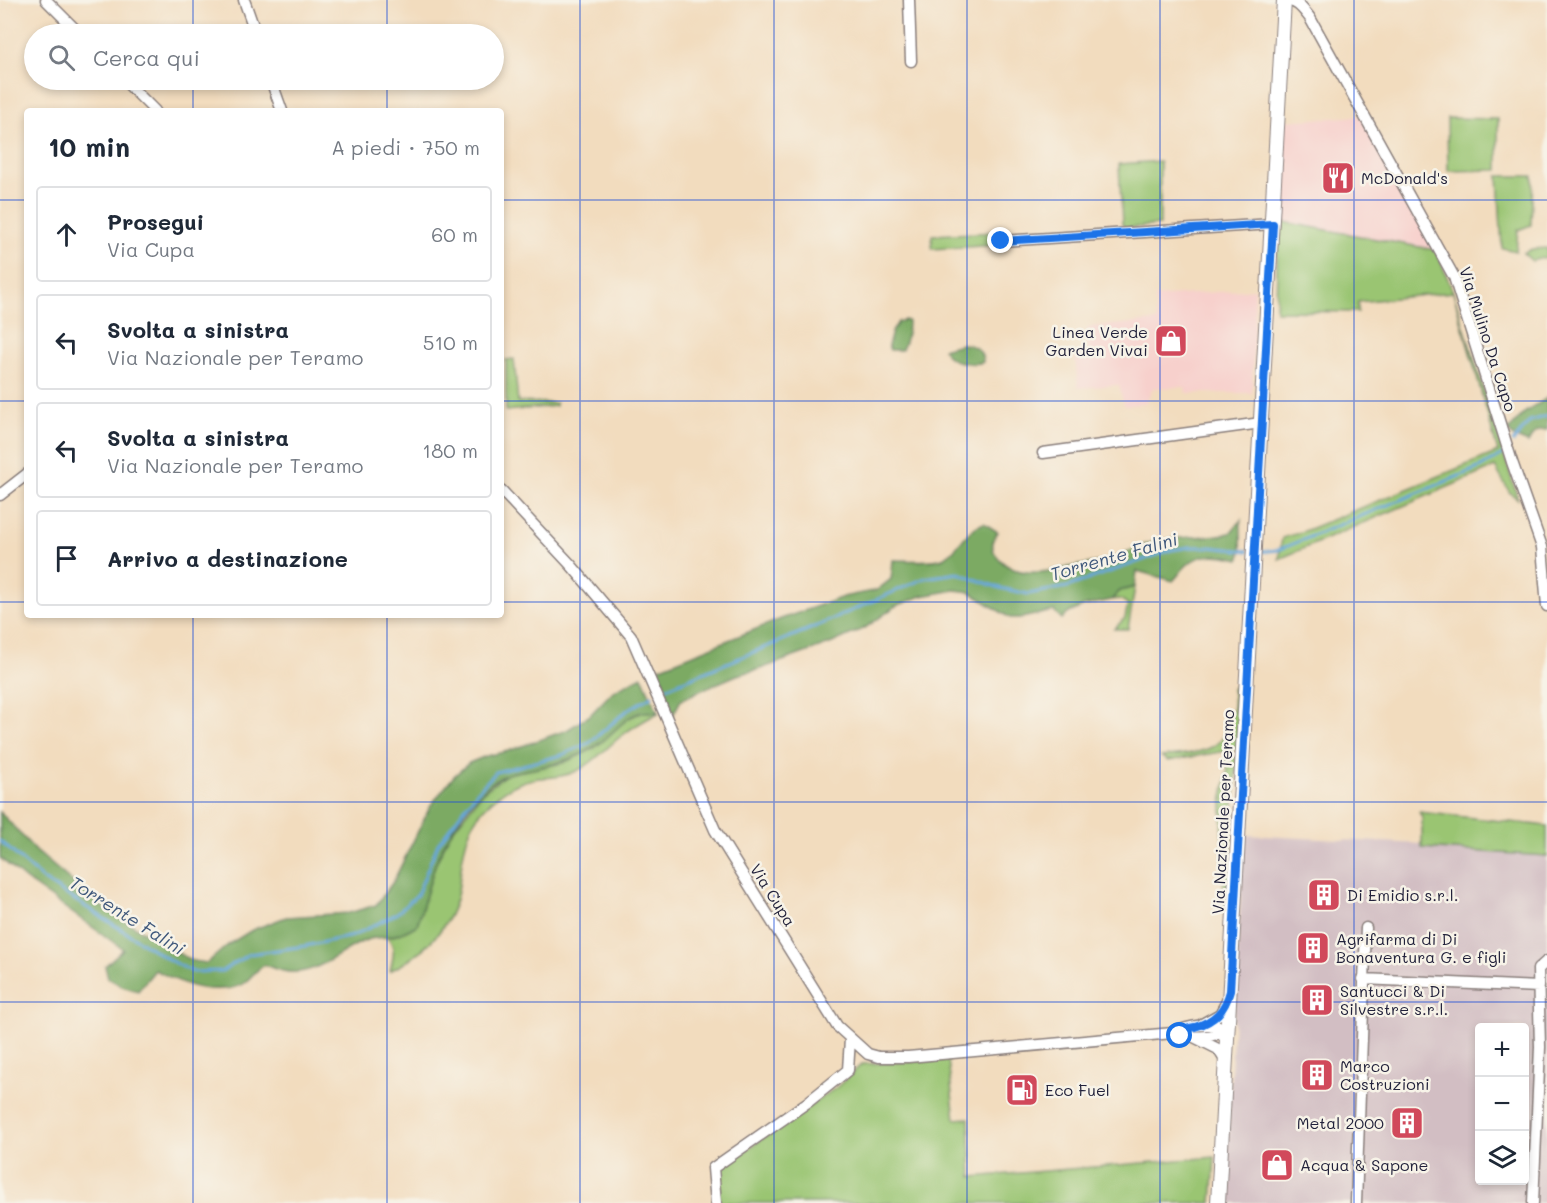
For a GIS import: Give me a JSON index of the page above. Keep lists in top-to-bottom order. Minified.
{"streets":{"main road":["Via Nazionale per Teramo"],"street":["Via Mulino Da Capo","Via Cupa"]},"crossings":[["Via Mulino Da Capo","Via Nazionale per Teramo"],["Via Nazionale per Teramo","Via Cupa"]],"water":["Torrente Falini"],"places":{"restaurant":["McDonald's"],"shop":["Linea Verde Garden Vivai","Acqua & Sapone"],"building":["Di Emidio s.r.l.","Agrifarma di Di Bonaventura G. e figli","Santucci & Di Silvestre s.r.l.","Marco Costruzioni","Metal 2000"],"fuel station":["Eco Fuel"]},"page":{"search":"Cerca qui","heading":["10 min","A piedi · 750 m"],"list":[["Prosegui","Via Cupa","60 m"],["Svolta a sinistra","Via Nazionale per Teramo","510 m"],["Svolta a sinistra","Via Nazionale per Teramo","180 m"],"Arrivo a destinazione"],"map_buttons":["+","−"]}}
